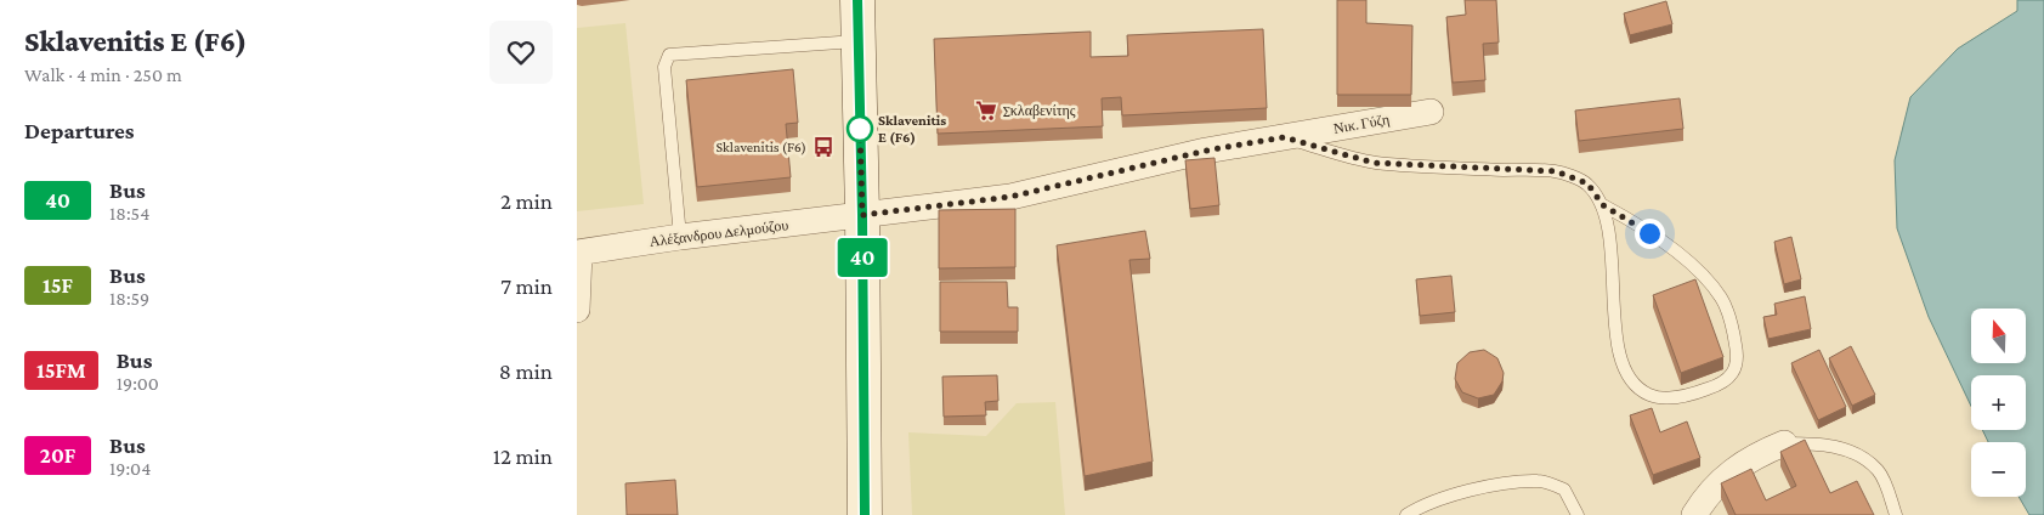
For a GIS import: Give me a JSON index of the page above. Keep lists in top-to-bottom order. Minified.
{"streets":{"street":["Νικ. Γύζη","Αλέξανδρου Δελμούζου"]},"crossings":[["Νικ. Γύζη","Αλέξανδρου Δελμούζου"]],"places":{"supermarket":["Σκλαβενίτης"],"other":["Sklavenitis E (F6)"],"bus stop":["Sklavenitis (F6)"]},"lines":["bus line 40"],"north":"top","page":{"heading":[["Sklavenitis E (F6)","Walk · 4 min · 250 m"],"Departures"],"on_map":"40","list":[{"mark":"40","name":"Bus","note":"18:54","value":"2 min"},{"mark":"15F","name":"Bus","note":"18:59","value":"7 min"},{"mark":"15FM","name":"Bus","note":"19:00","value":"8 min"},{"mark":"20F","name":"Bus","note":"19:04","value":"12 min"}],"map_buttons":["+","−"]}}
